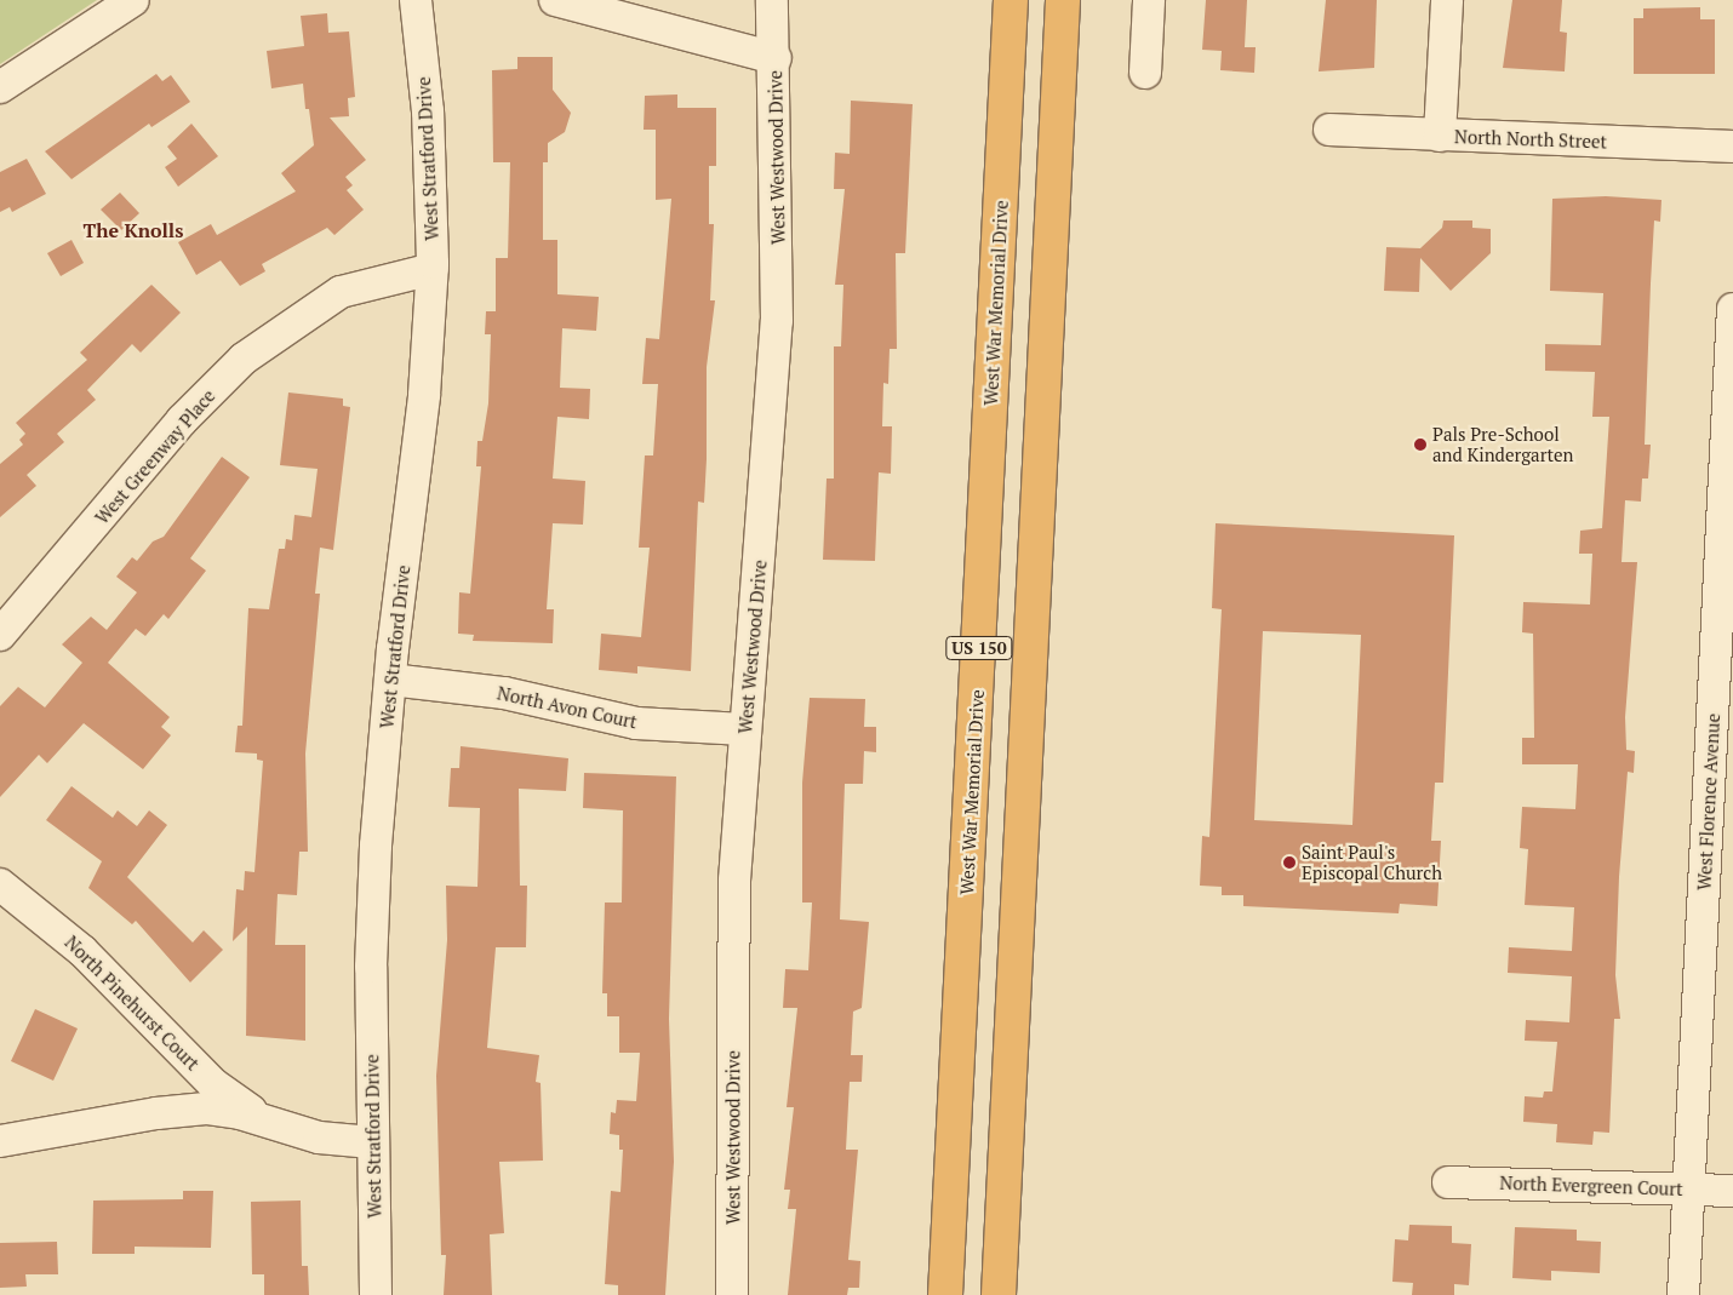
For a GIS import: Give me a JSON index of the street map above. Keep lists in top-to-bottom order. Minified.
{"streets":{"highway":["West War Memorial Drive","US 150"],"street":["North North Street","West Westwood Drive","West Stratford Drive","West Greenway Place","North Avon Court","West Florence Avenue","North Pinehurst Court","North Evergreen Court"]},"crossings":[["West Westwood Drive","North Avon Court"],["West Stratford Drive","West Greenway Place"],["West Stratford Drive","North Avon Court"],["West Florence Avenue","North Evergreen Court"]],"districts":["The Knolls"],"places":["Pals Pre-School and Kindergarten","Saint Paul's Episcopal Church"]}
